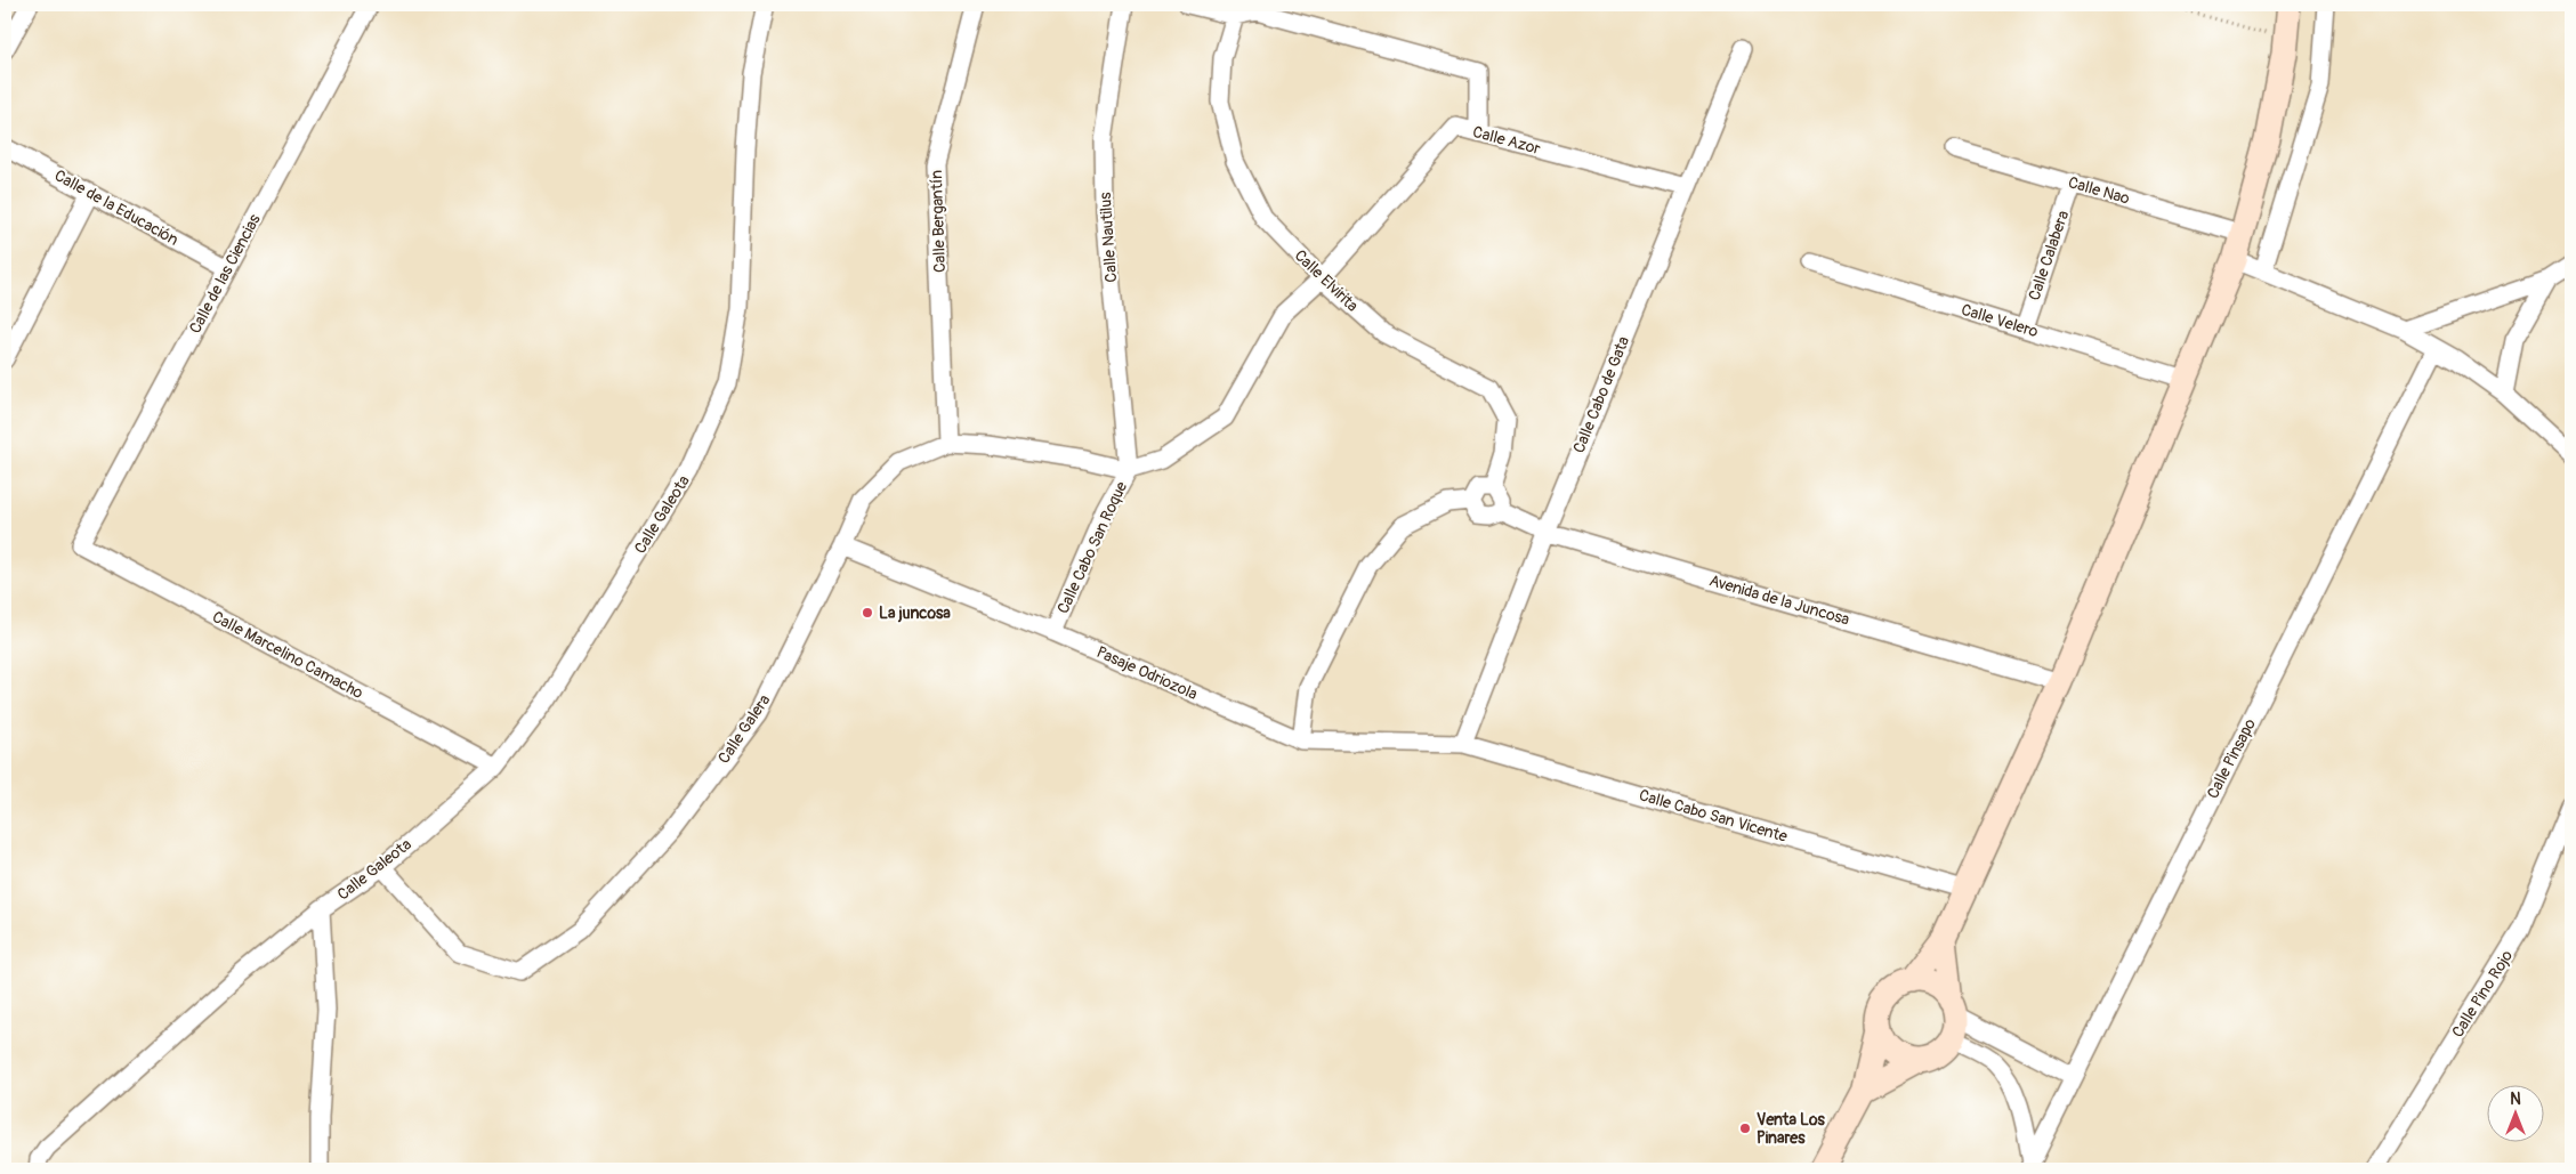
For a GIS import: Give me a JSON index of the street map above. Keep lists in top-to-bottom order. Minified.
{"streets":{"street":["Calle Azor","Calle Nao","Calle de la Educación","Calle Bergantín","Calle Nautilus","Calle Calabera","Calle de las Ciencias","Calle Elvirita","Calle Velero","Calle Cabo de Gata","Calle Galeota","Calle Cabo San Roque","Avenida de la Juncosa","Calle Marcelino Camacho","Pasaje Odriozola","Calle Galera","Calle Pinsapo","Calle Cabo San Vicente","Calle Pino Rojo"]},"crossings":[["Calle Azor","Calle Elvirita"],["Calle Azor","Calle Cabo de Gata"],["Calle Azor","Calle Cabo San Roque"],["Calle Nao","Calle Calabera"],["Calle de la Educación","Calle de las Ciencias"],["Calle Bergantín","Calle Galera"],["Calle Nautilus","Calle Cabo San Roque"],["Calle Nautilus","Calle Galera"],["Calle Calabera","Calle Velero"],["Calle de las Ciencias","Calle Marcelino Camacho"],["Calle Elvirita","Calle Cabo San Roque"],["Calle Elvirita","Avenida de la Juncosa"],["Calle Cabo de Gata","Avenida de la Juncosa"],["Calle Cabo de Gata","Pasaje Odriozola"],["Calle Cabo de Gata","Calle Cabo San Vicente"],["Calle Galeota","Calle Marcelino Camacho"],["Calle Galeota","Calle Galera"],["Calle Cabo San Roque","Pasaje Odriozola"],["Calle Cabo San Roque","Calle Galera"],["Pasaje Odriozola","Calle Galera"],["Pasaje Odriozola","Calle Cabo San Vicente"]],"places":["La juncosa","Venta Los Pinares"],"north":"top"}
